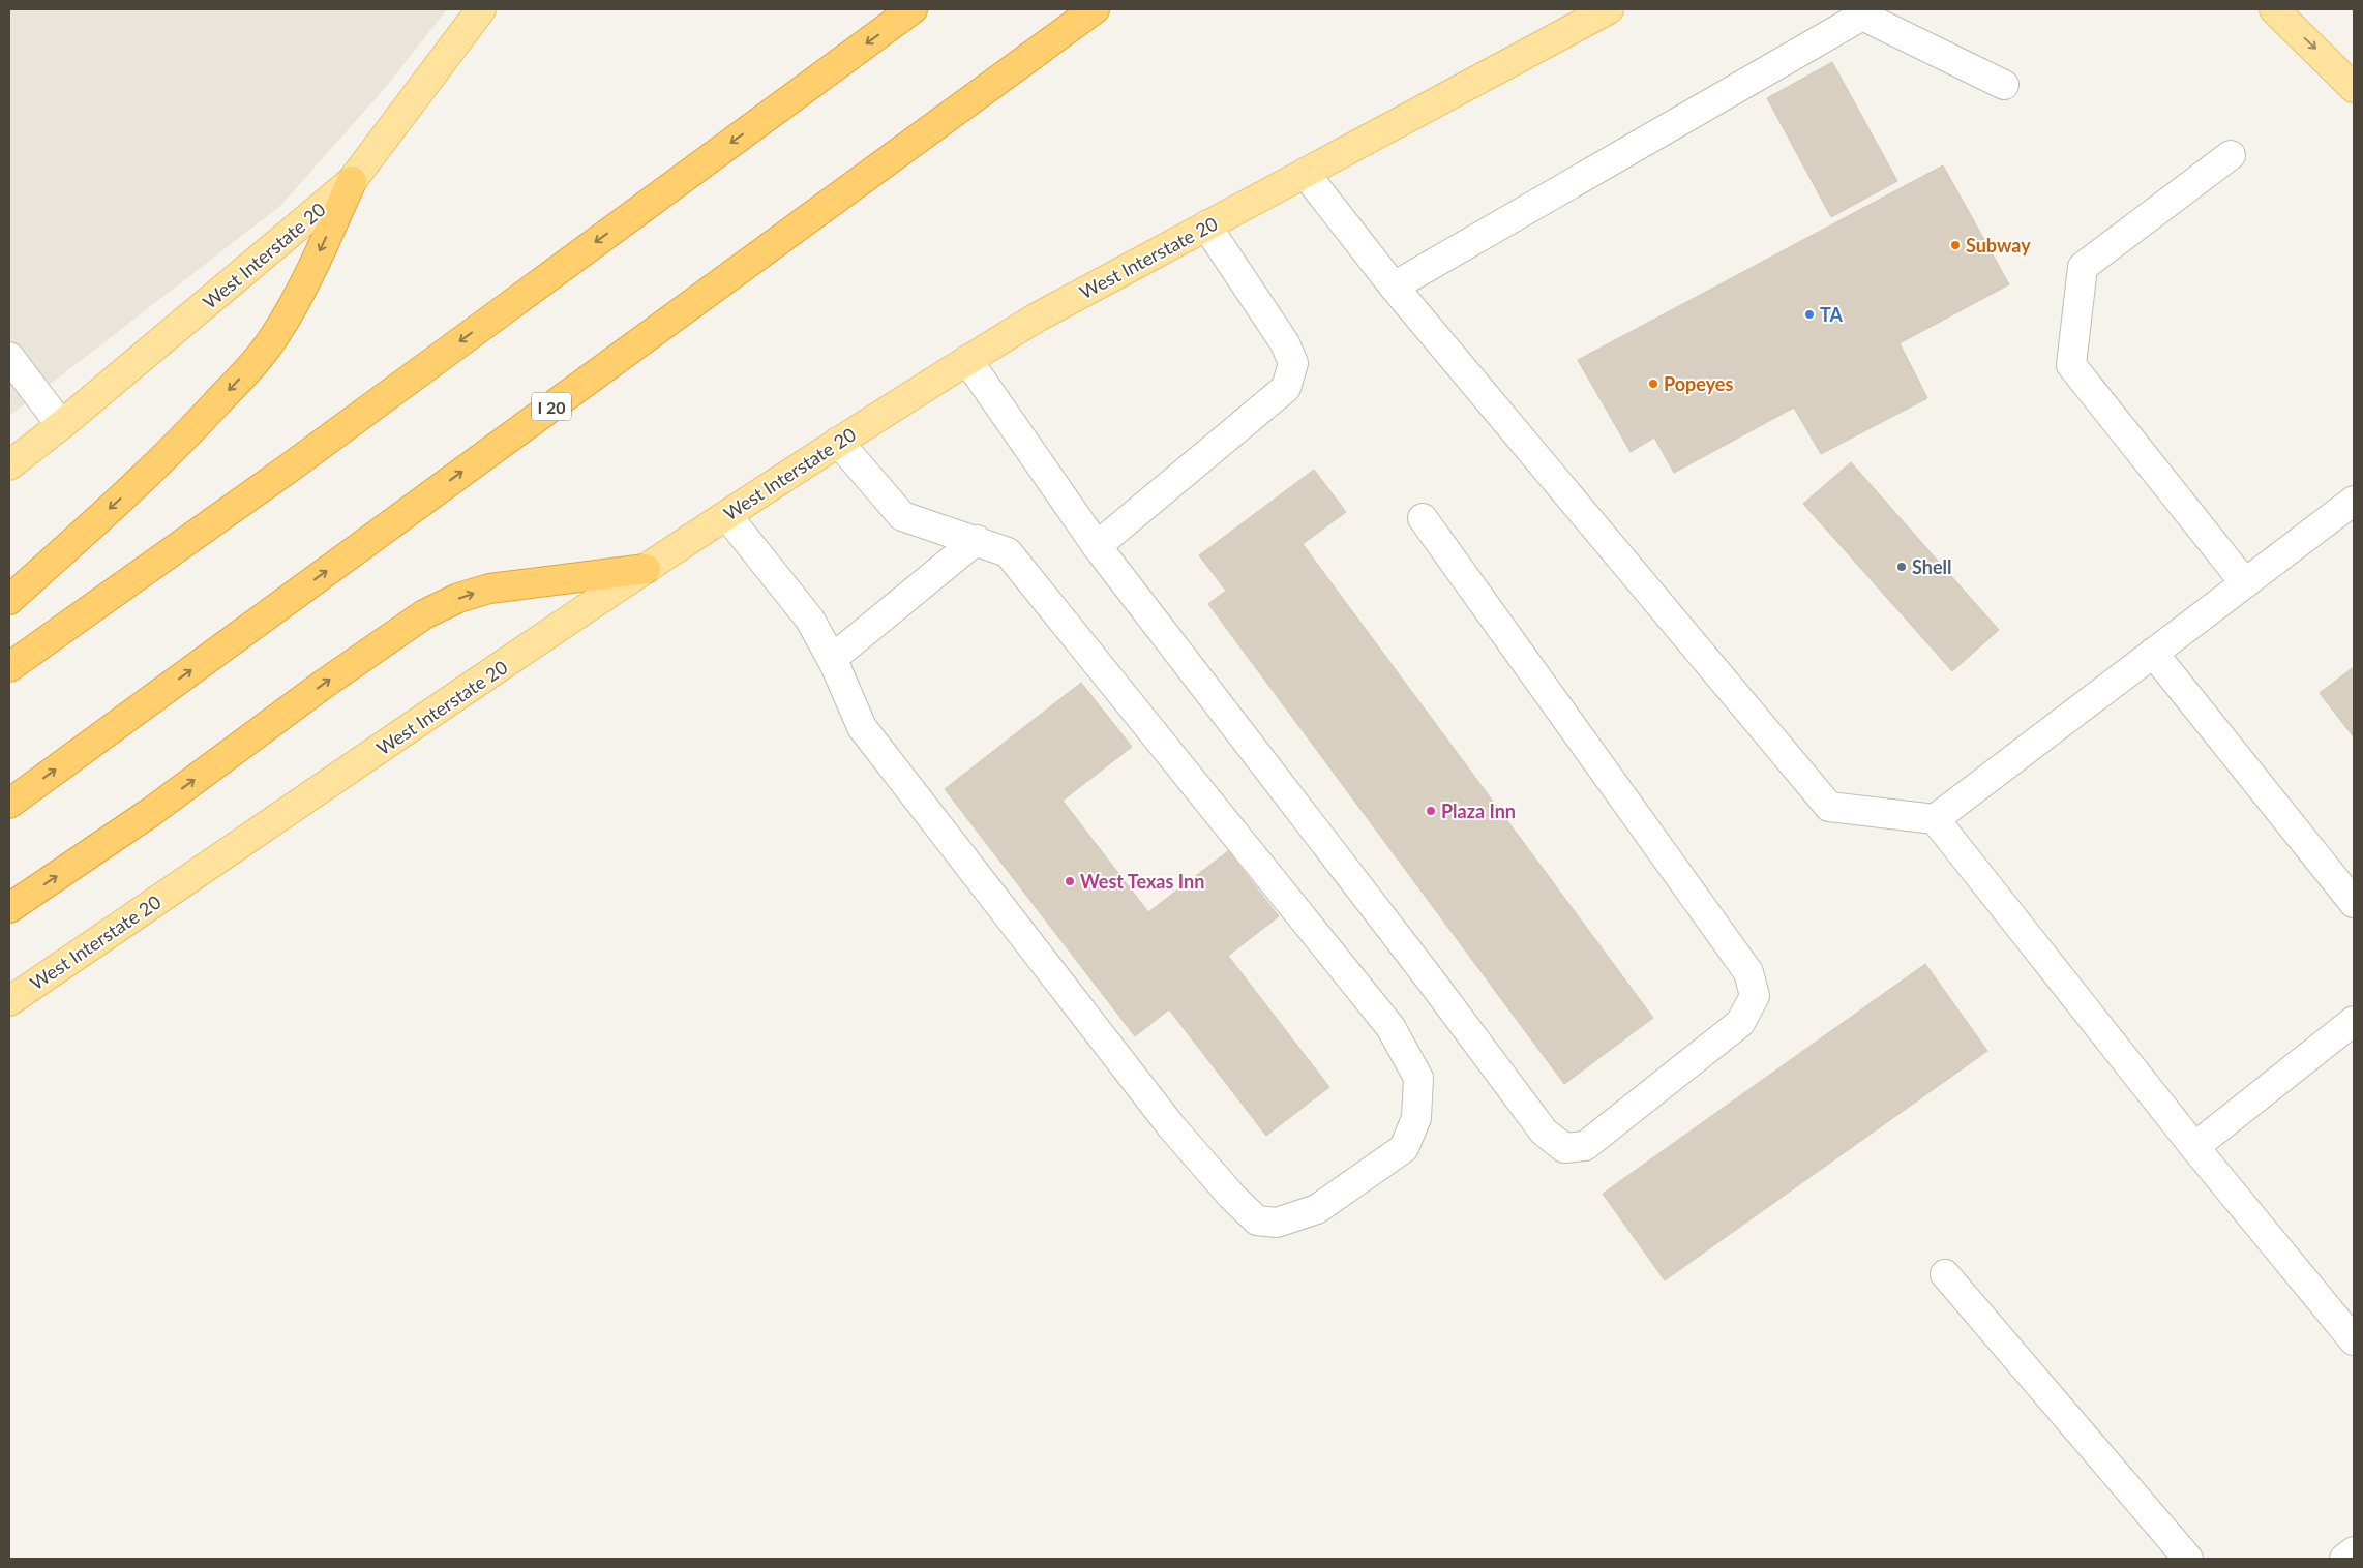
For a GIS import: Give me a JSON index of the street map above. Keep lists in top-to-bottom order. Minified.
{"streets":{"highway":["I 20"],"main road":["West Interstate 20"]},"places":["Subway","TA","Popeyes","Shell","Plaza Inn","West Texas Inn"]}
